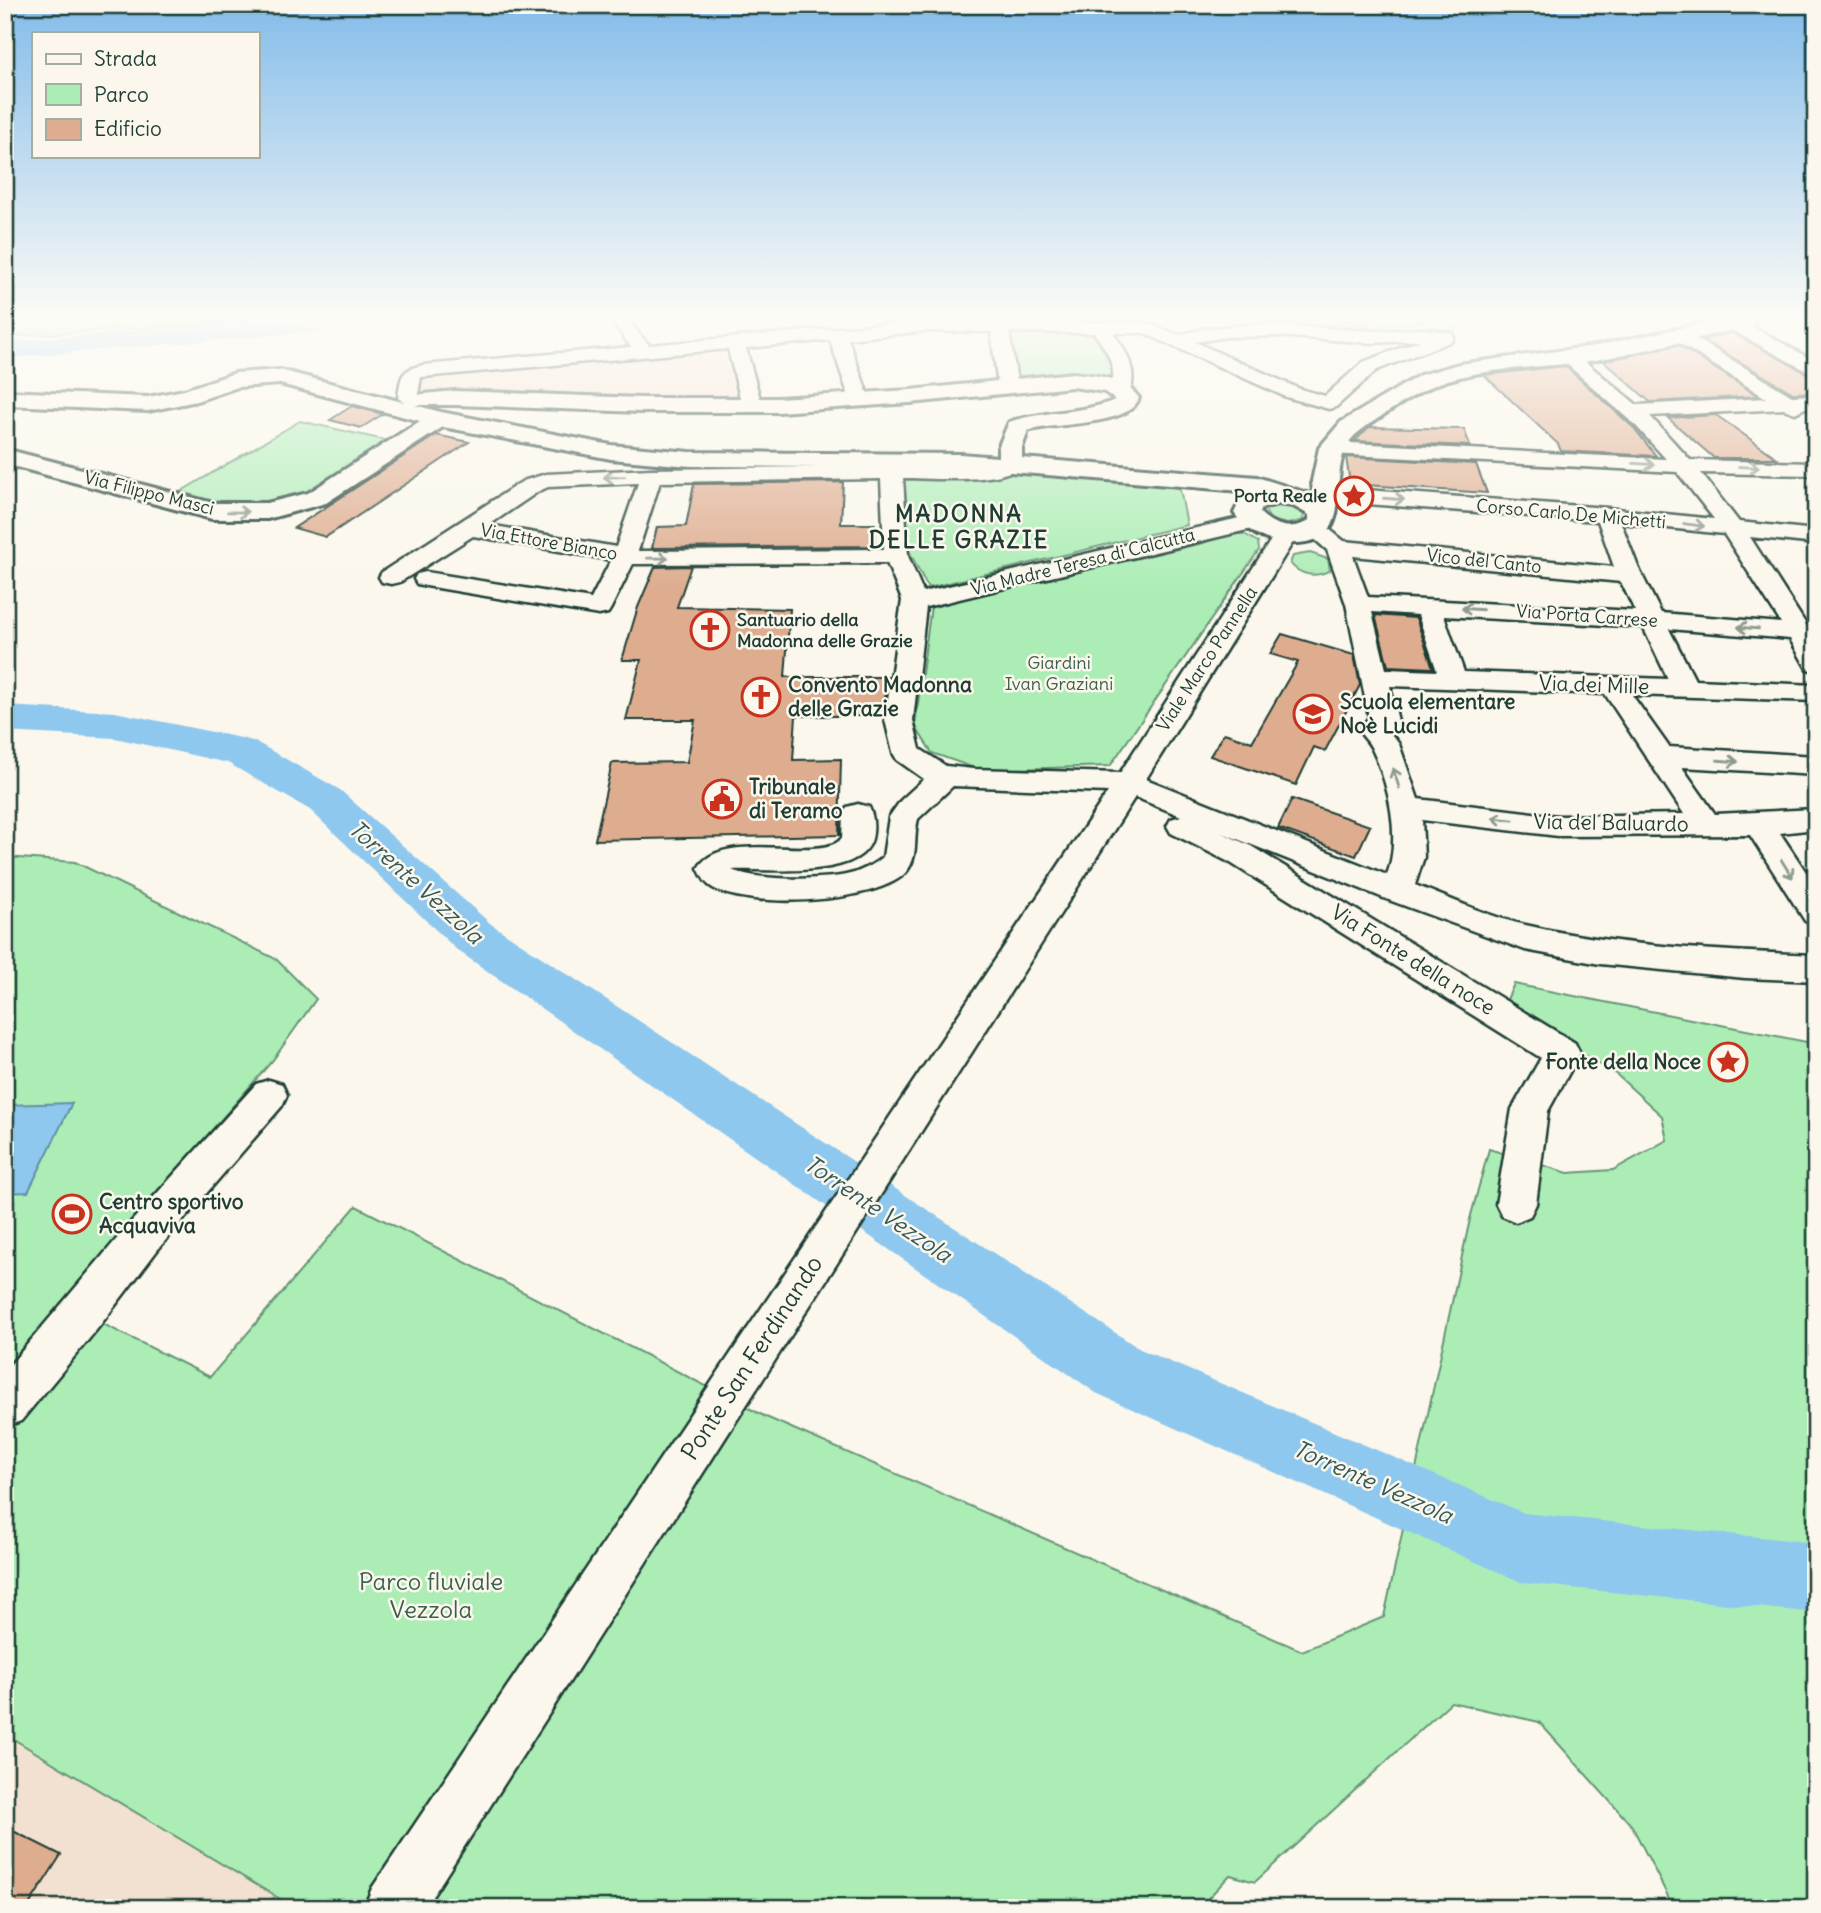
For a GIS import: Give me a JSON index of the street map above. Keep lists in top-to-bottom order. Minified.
{"streets":{"main road":["Via Filippo Masci"],"street":["Corso Carlo De Michetti","Via Ettore Bianco","Vico del Canto","Via Madre Teresa di Calcutta","Via Porta Carrese","Viale Marco Pannella","Via dei Mille","Via del Baluardo","Via Fonte della noce","Ponte San Ferdinando"]},"crossings":[["Viale Marco Pannella","Via Fonte della noce"],["Viale Marco Pannella","Ponte San Ferdinando"],["Via Fonte della noce","Ponte San Ferdinando"]],"one_way":["Via Filippo Masci"],"districts":["MADONNA DELLE GRAZIE"],"water":["Torrente Vezzola"],"parks":["Giardini Ivan Graziani","Parco fluviale Vezzola"],"places":{"place":["Porta Reale","Fonte della Noce"],"church":["Santuario della Madonna delle Grazie","Convento Madonna delle Grazie"],"school or university":["Scuola elementare Noè Lucidi"],"public building":["Tribunale di Teramo"],"sports":["Centro sportivo Acquaviva"]},"legend":["Strada","Parco","Edificio"]}
